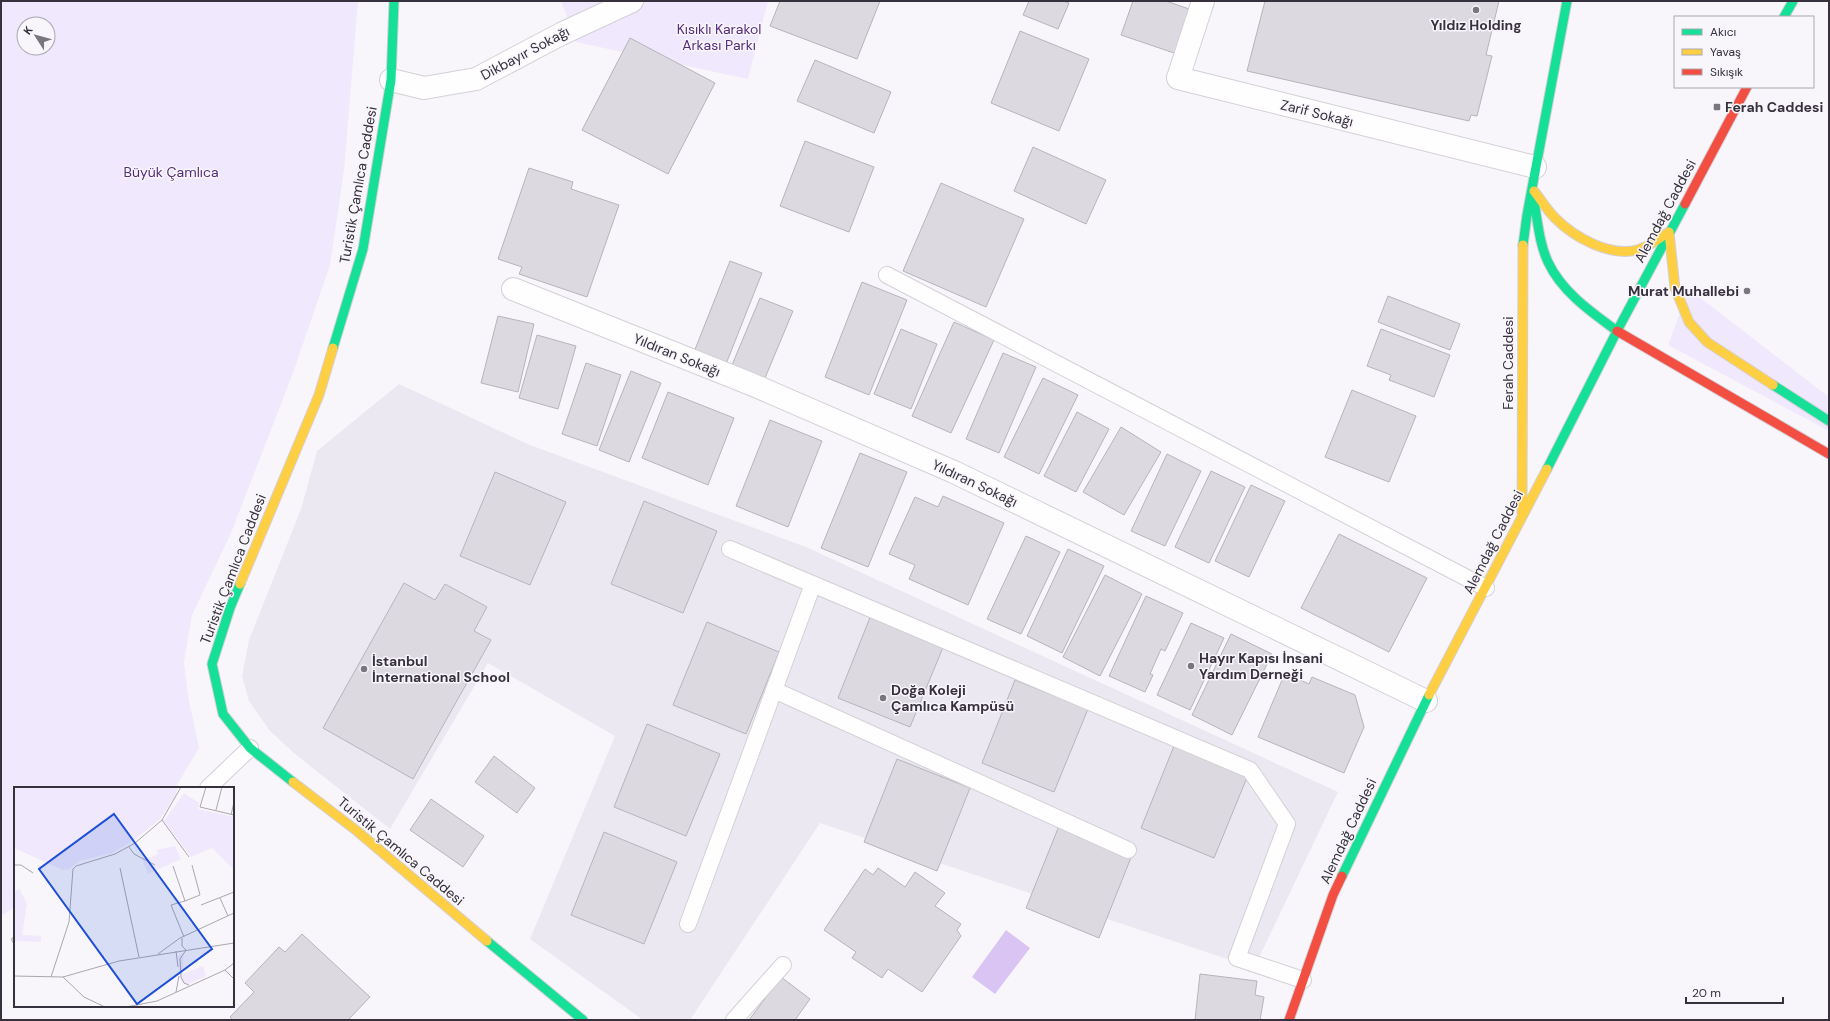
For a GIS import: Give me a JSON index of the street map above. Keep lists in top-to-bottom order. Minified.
{"streets":{"street":["Dikbayır Sokağı","Zarif Sokağı","Turistik Çamlıca Caddesi","Alemdağ Caddesi","Yıldıran Sokağı","Ferah Caddesi"]},"crossings":[["Dikbayır Sokağı","Turistik Çamlıca Caddesi"],["Zarif Sokağı","Ferah Caddesi"],["Alemdağ Caddesi","Yıldıran Sokağı"],["Alemdağ Caddesi","Ferah Caddesi"]],"parks":["Kısıklı Karakol Arkası Parkı","Büyük Çamlıca"],"places":{"other":["Yıldız Holding","Murat Muhallebi","Hayır Kapısı İnsani Yardım Derneği","İstanbul İnternational School","Doğa Koleji Çamlıca Kampüsü"],"transit":["Ferah Caddesi"]},"legend":["Akıcı","Yavaş","Sıkışık"],"scale_bar":"20 m","north":"top left"}
